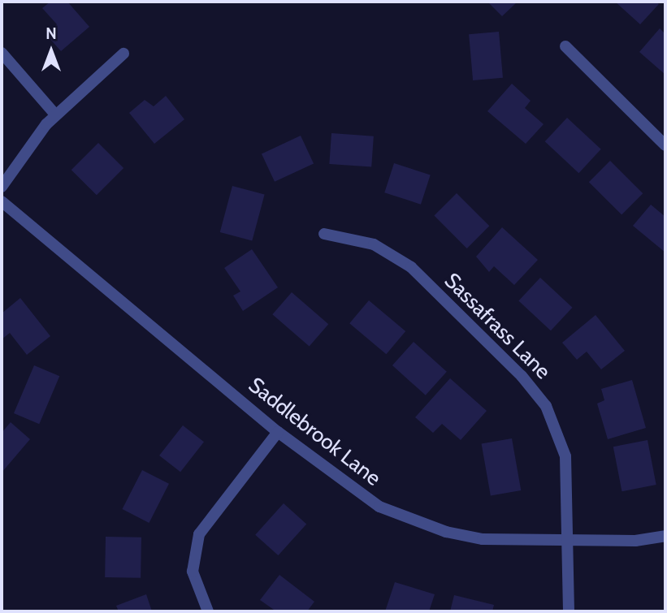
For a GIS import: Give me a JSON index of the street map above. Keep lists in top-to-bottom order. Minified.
{"streets":{"street":["Sassafrass Lane","Saddlebrook Lane"]},"crossings":[["Sassafrass Lane","Saddlebrook Lane"]],"north":"top"}
